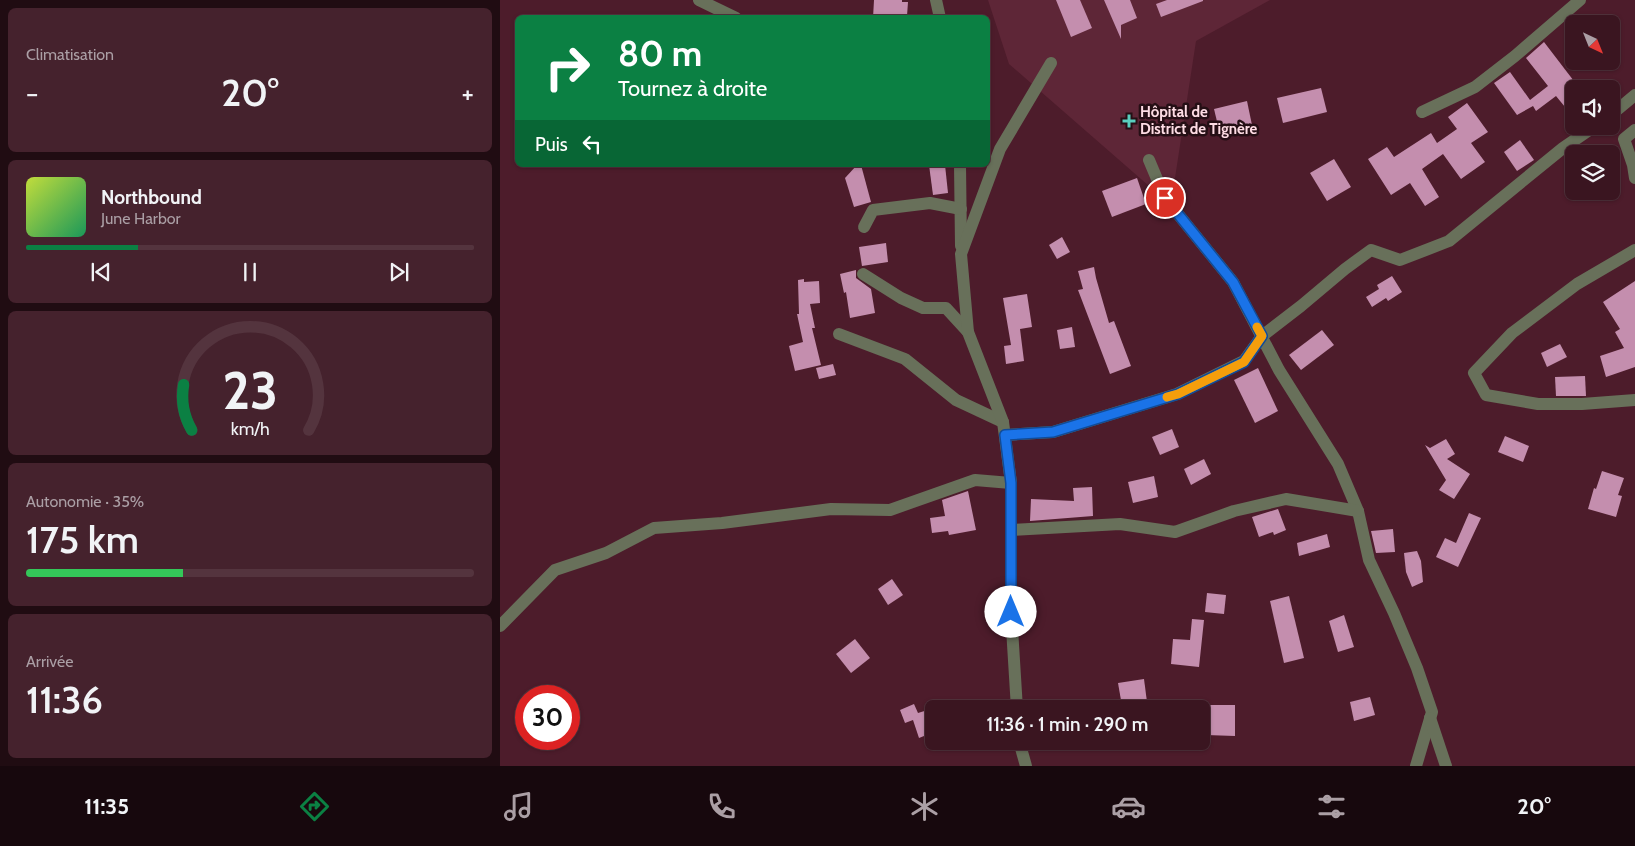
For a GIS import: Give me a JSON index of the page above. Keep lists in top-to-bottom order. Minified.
{"places":{"health":["Hôpital de District de Tignère"]},"north":"bottom right","page":{"tile":["Climatisation",["Autonomie · 35%","175 km"],["Arrivée","11:36"]],"turn":["80 m","Tournez à droite"],"heat":["−","20°","+"],"then":"Puis","song":["Northbound","June Harbor"],"limit":"30","trip":"11:36 · 1 min · 290 m","tabs":["11:35","20°"],"gauge":["23","km/h"]}}
